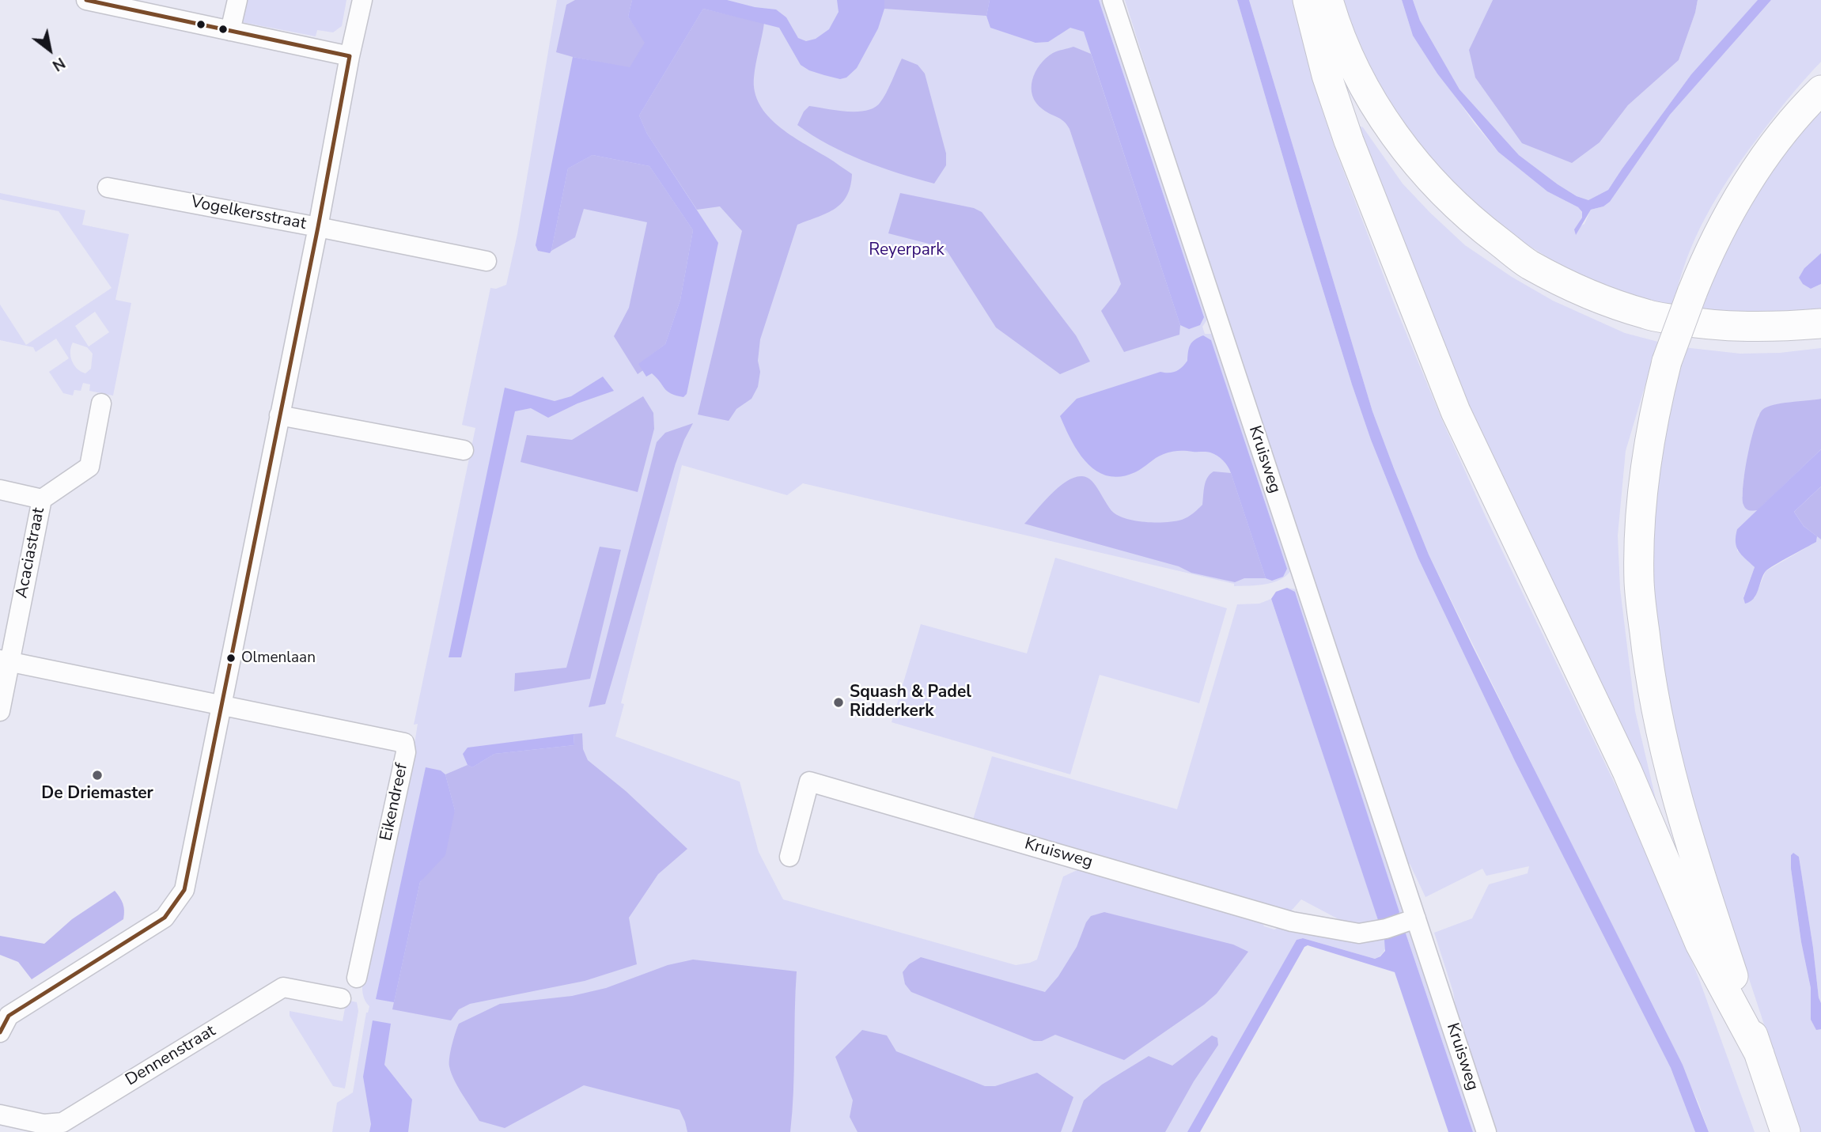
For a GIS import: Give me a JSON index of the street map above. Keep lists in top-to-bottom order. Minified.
{"streets":{"street":["Vogelkersstraat","Kruisweg","Acaciastraat","Eikendreef","Dennenstraat"]},"parks":["Reyerpark"],"places":["Olmenlaan","Squash & Padel Ridderkerk","De Driemaster"],"north":"bottom right"}
